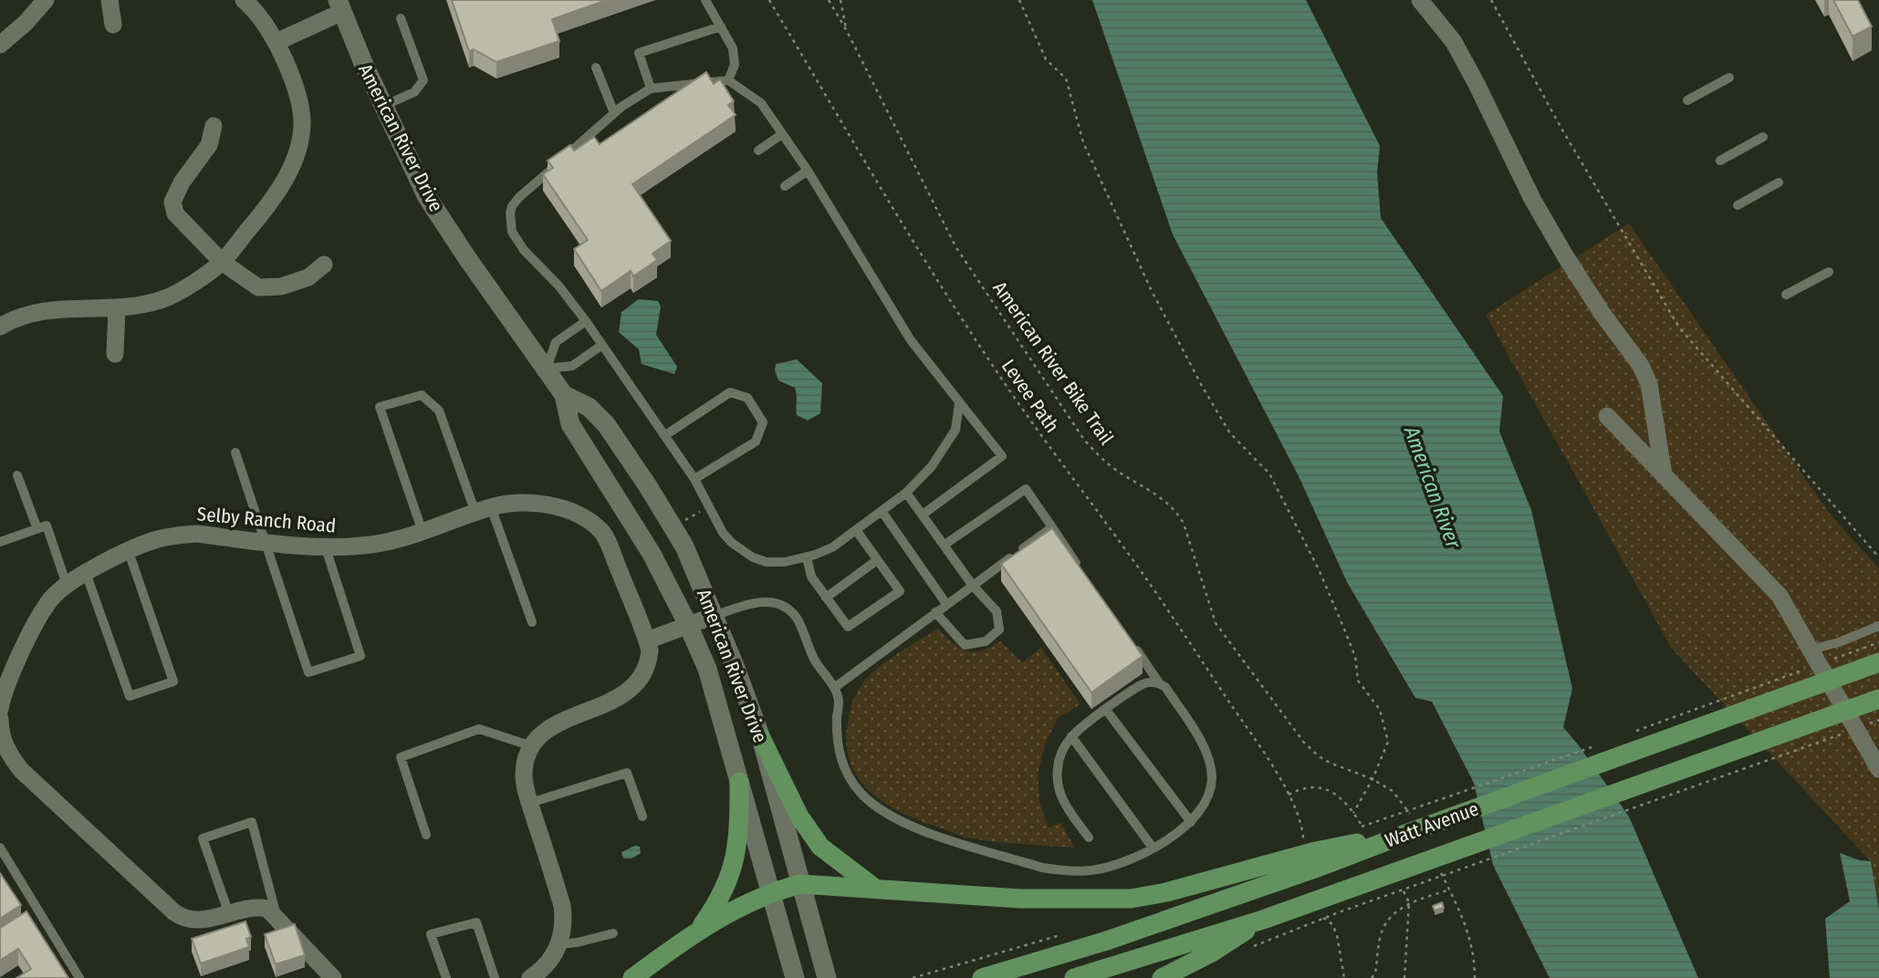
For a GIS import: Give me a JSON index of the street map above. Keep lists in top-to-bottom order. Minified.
{"streets":{"main road":["Watt Avenue"],"street":["American River Drive","Selby Ranch Road"],"path":["American River Bike Trail","Levee Path"]},"crossings":[["American River Bike Trail","Watt Avenue"],["Levee Path","Watt Avenue"]],"water":["American River"]}
